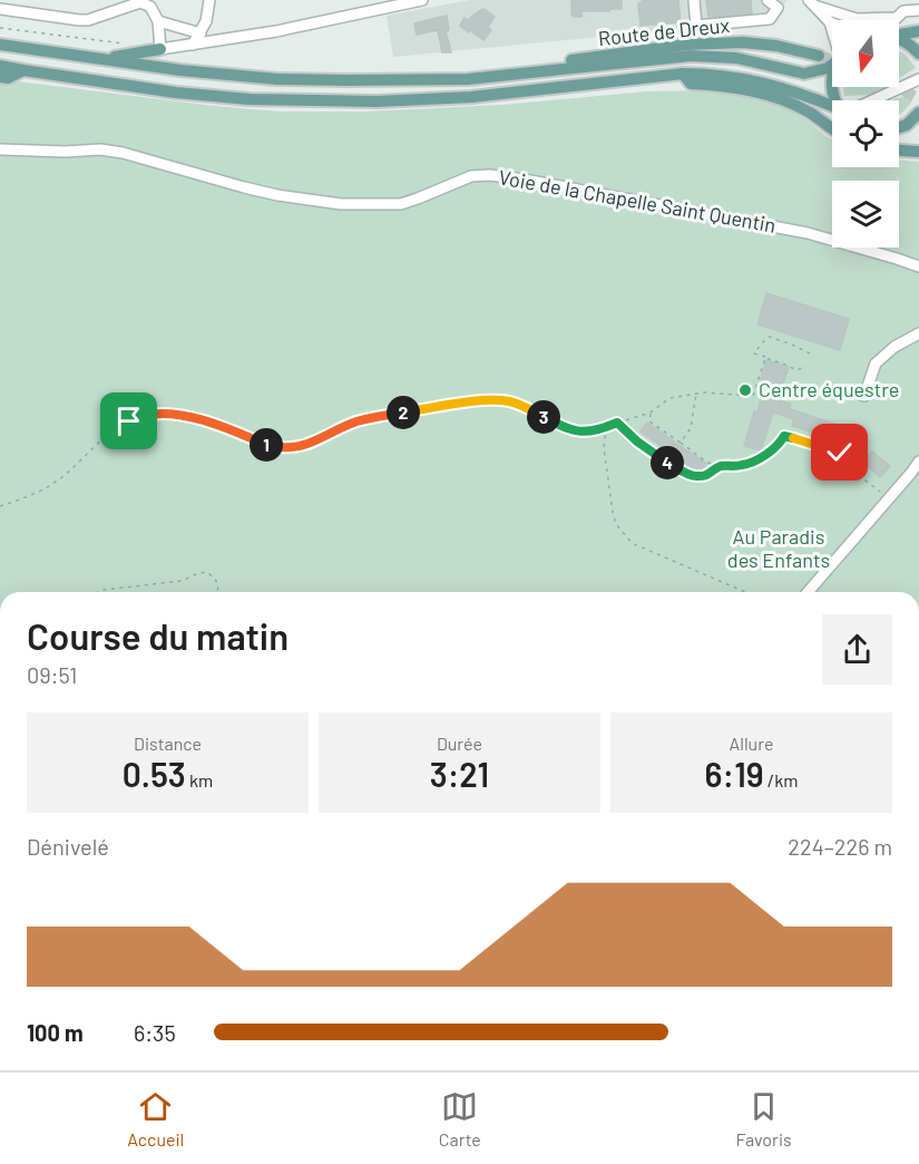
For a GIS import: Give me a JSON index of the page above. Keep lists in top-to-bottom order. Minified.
{"streets":{"main road":["Route de Dreux"],"street":["Voie de la Chapelle Saint Quentin"]},"parks":["Au Paradis des Enfants"],"places":["Centre équestre"],"north":"bottom","page":{"pins":["2","3","1","4"],"heading":["Course du matin","09:51"],"stats":[["Distance","0.53 km"],["Durée","3:21"],["Allure","6:19 /km"]],"chart":["Dénivelé","224–226 m"],"list":[{"name":"100 m","note":"6:35"}],"tabs":["Accueil","Carte","Favoris"]}}
